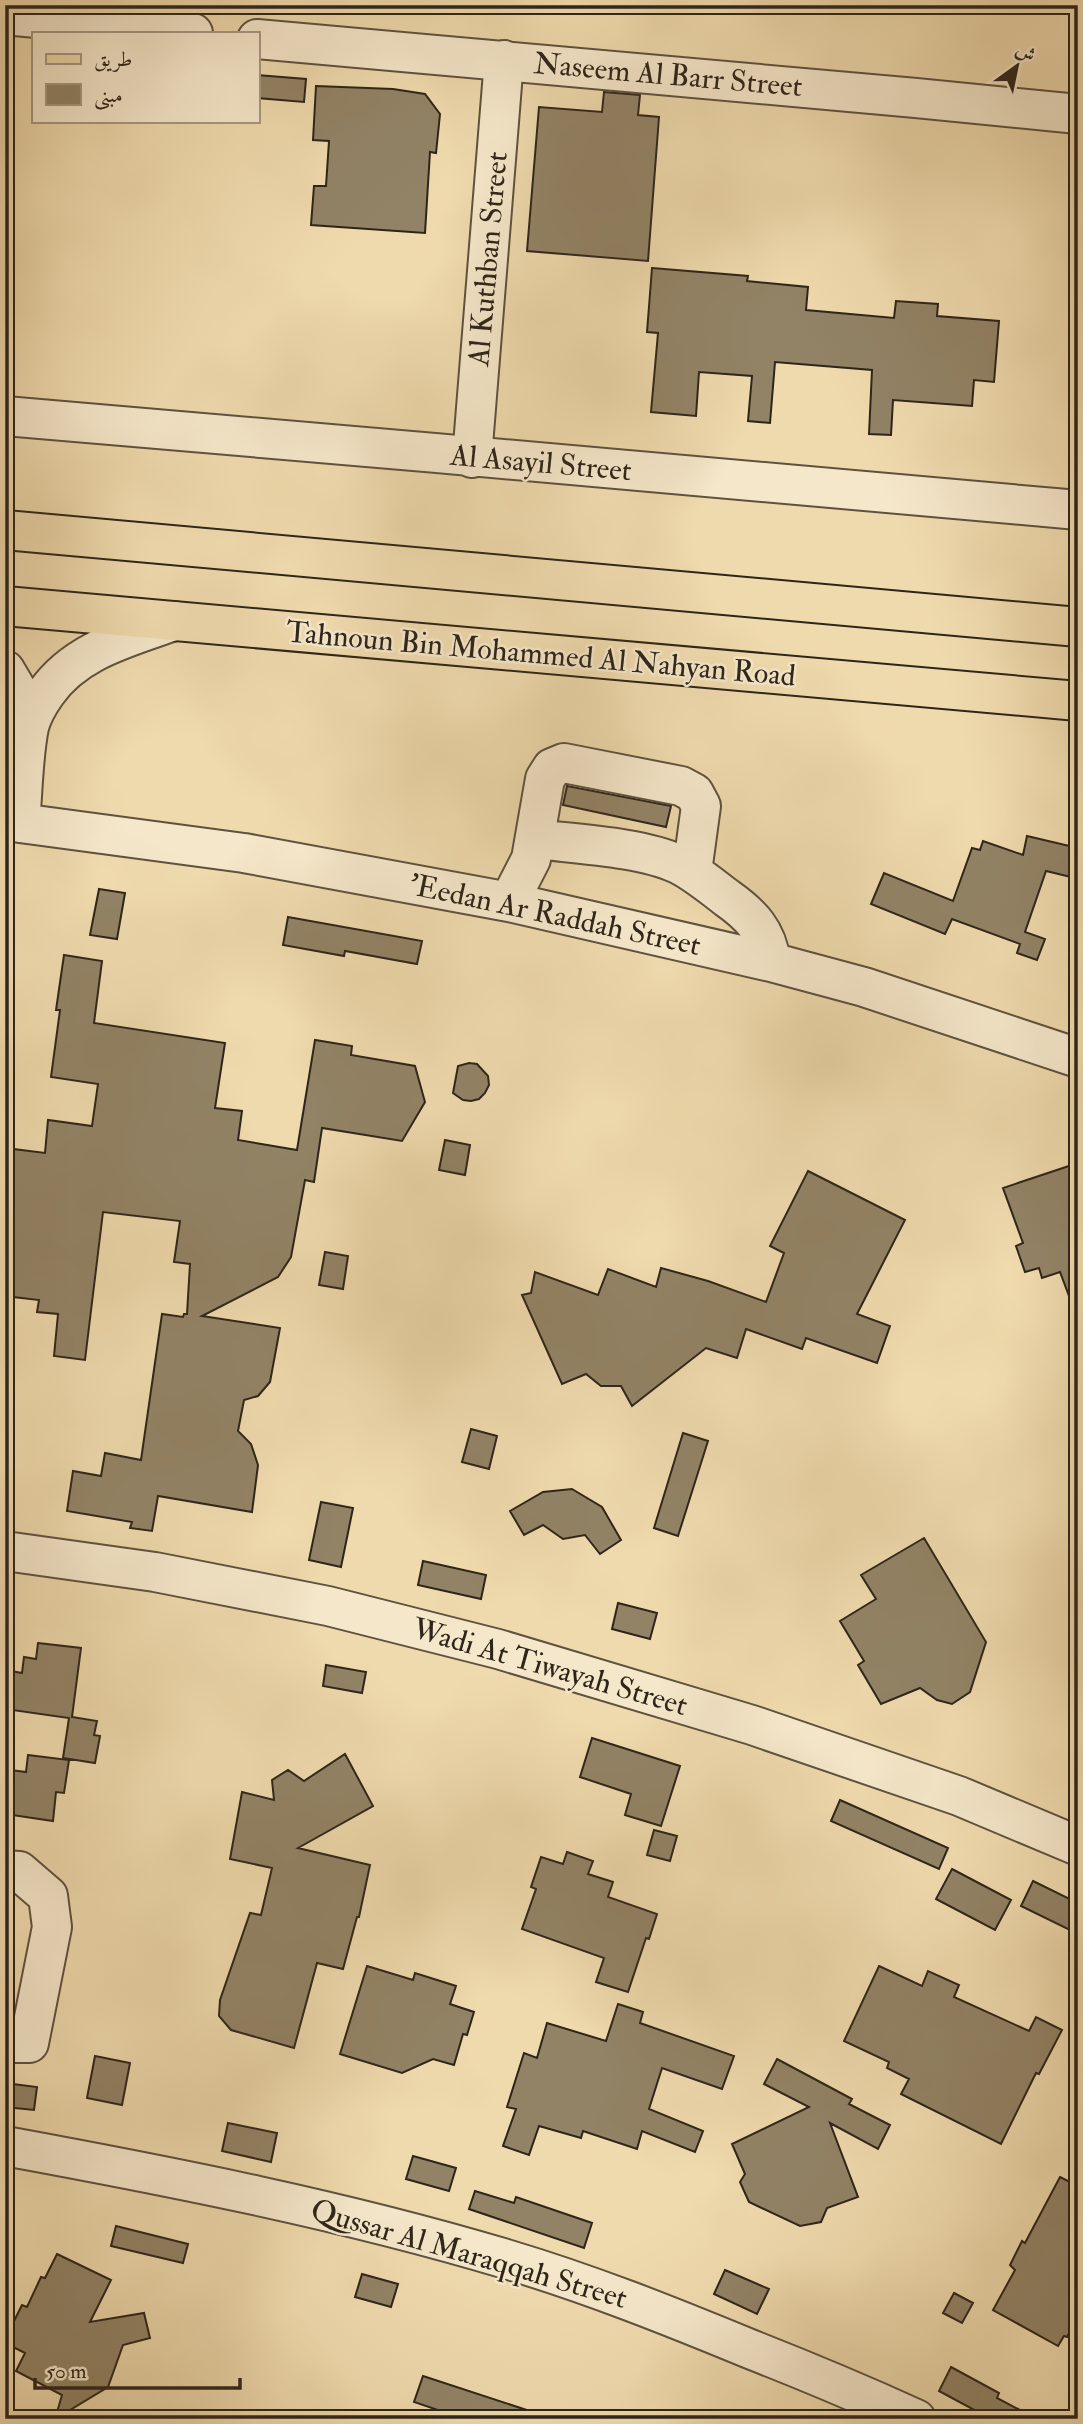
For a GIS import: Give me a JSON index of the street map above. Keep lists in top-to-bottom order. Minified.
{"streets":{"main road":["Tahnoun Bin Mohammed Al Nahyan Road"],"street":["Naseem Al Barr Street","Al Kuthban Street","Al Asayil Street","'Eedan Ar Raddah Street","Wadi At Tiwayah Street","Qussar Al Maraqqah Street"]},"crossings":[["Naseem Al Barr Street","Al Kuthban Street"],["Al Kuthban Street","Al Asayil Street"],["Tahnoun Bin Mohammed Al Nahyan Road","'Eedan Ar Raddah Street"]],"legend":["طريق","مبنى"],"scale_bar":"50 m","north":"top right"}
